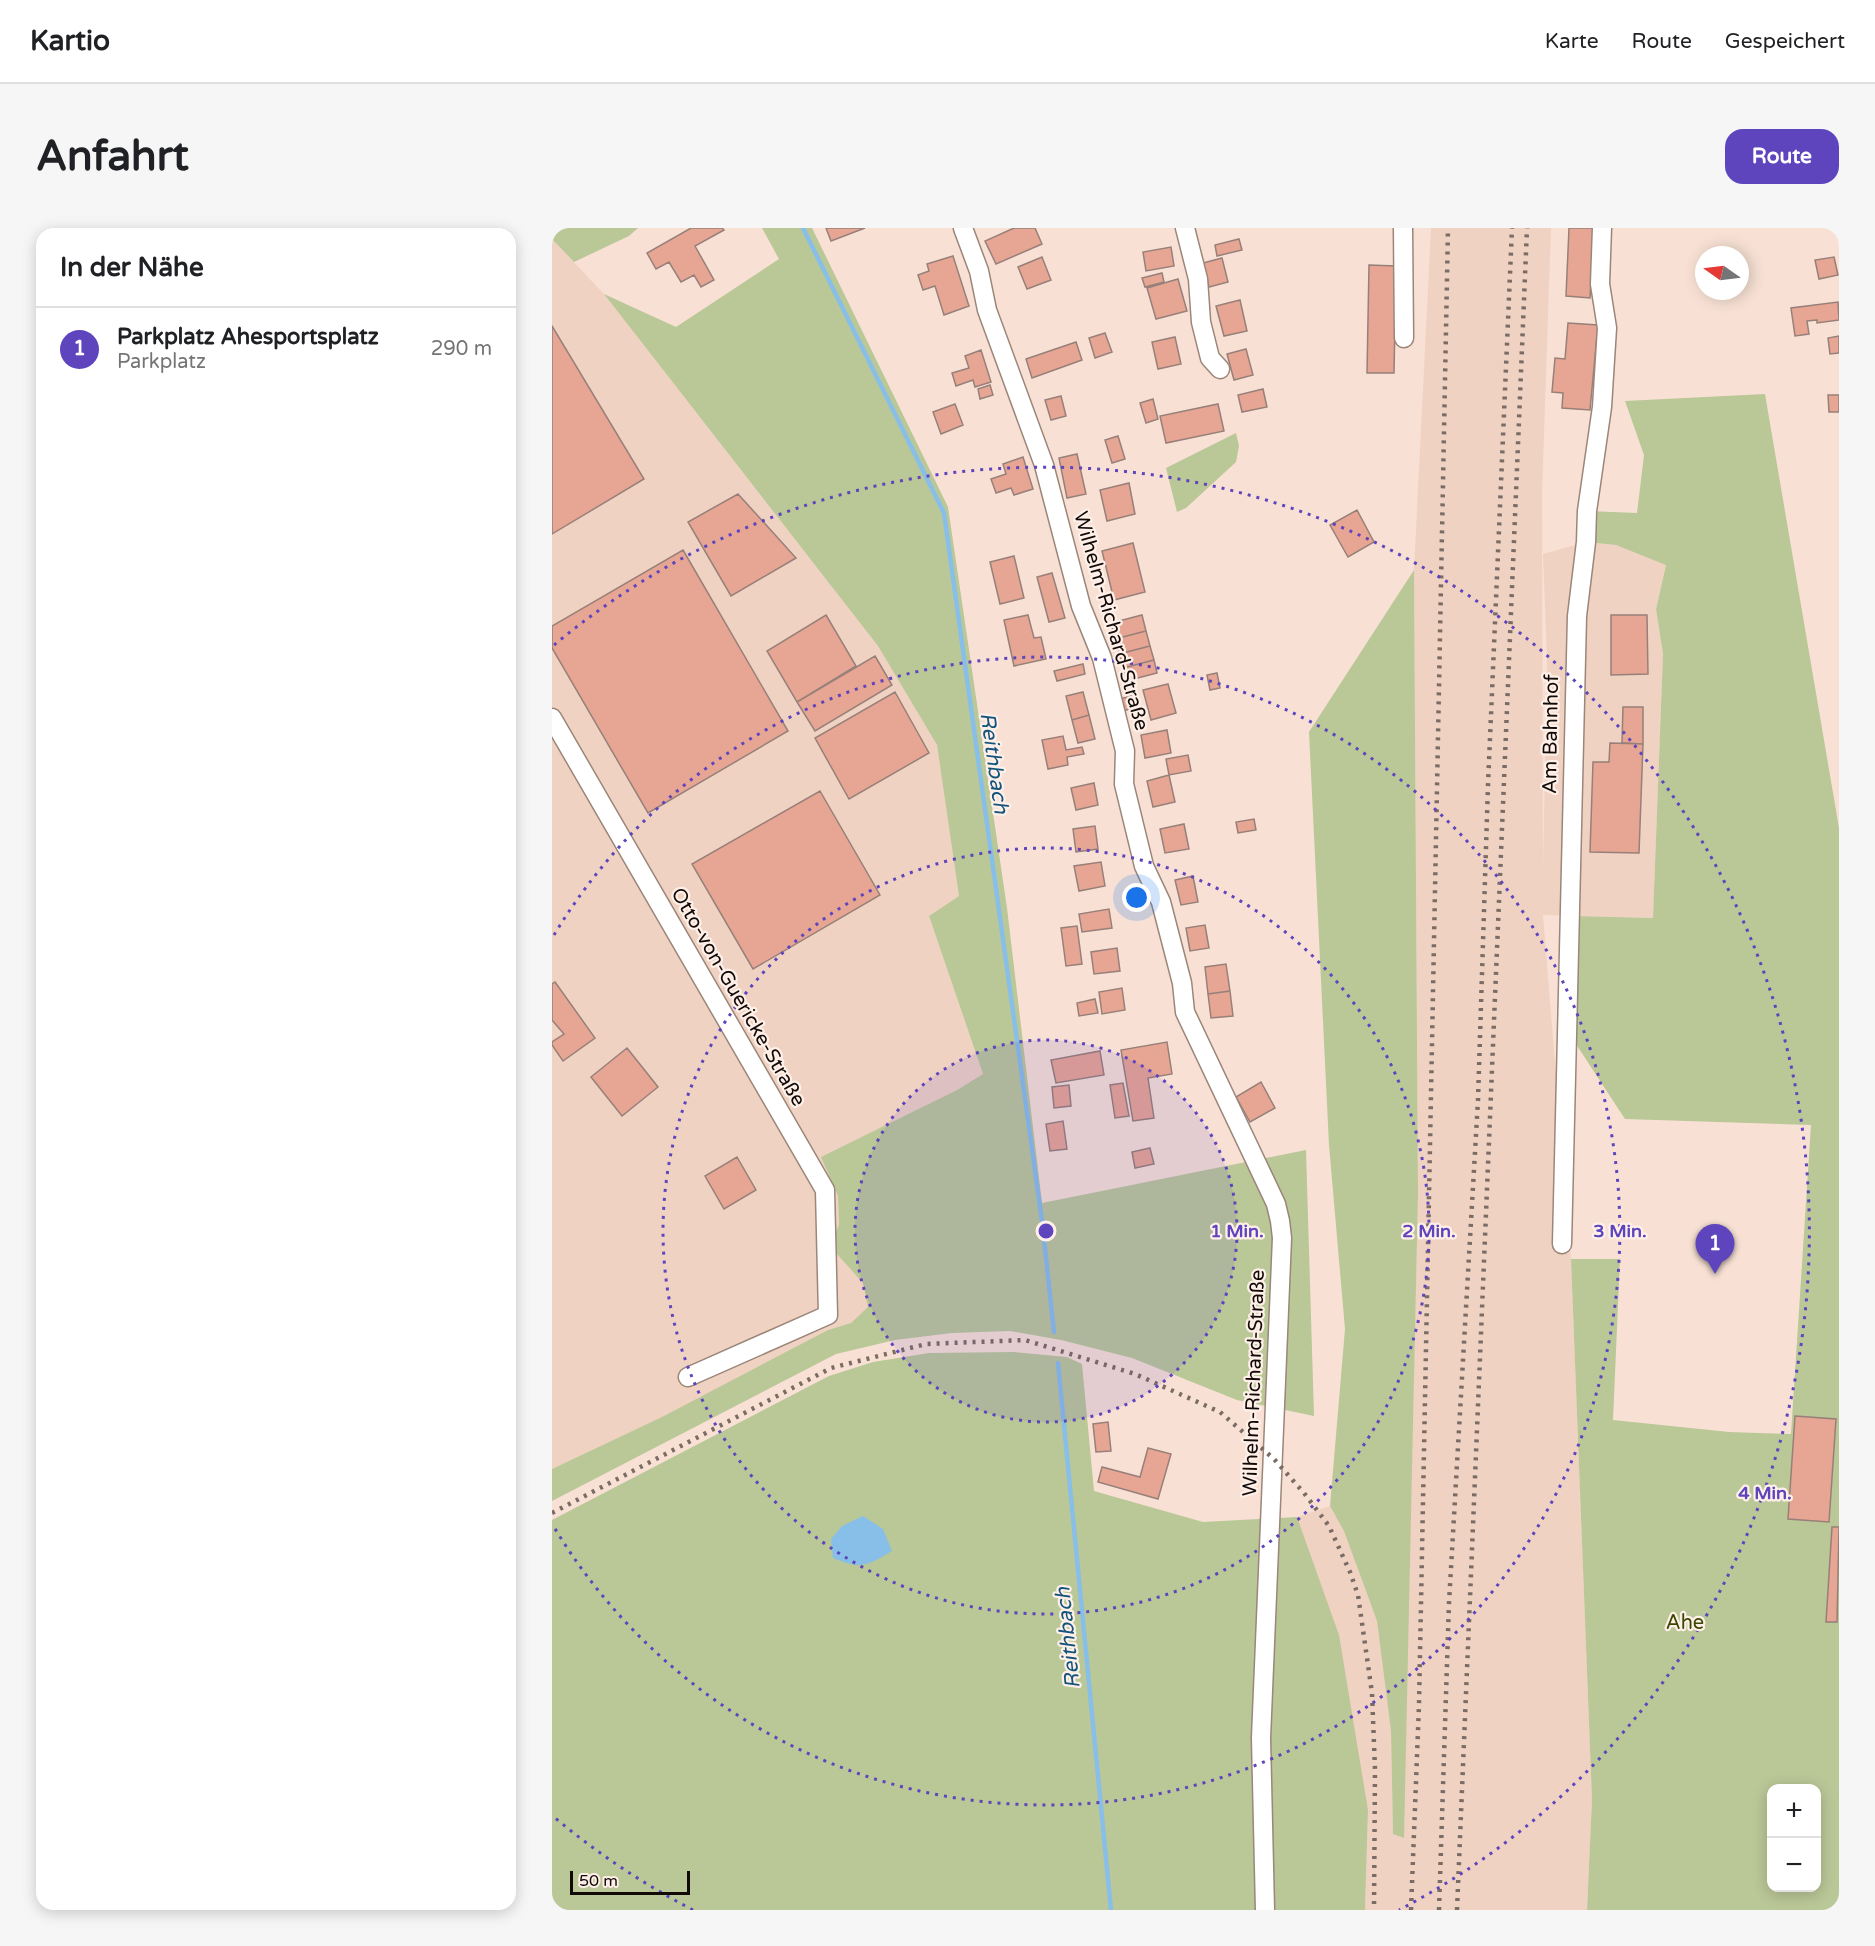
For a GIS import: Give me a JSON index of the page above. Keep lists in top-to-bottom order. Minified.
{"streets":{"street":["Wilhelm-Richard-Straße","Am Bahnhof","Otto-von-Guericke-Straße"]},"water":["Reithbach"],"parks":["Ahe"],"scale_bar":"50 m","north":"left","page":{"header":"Kartio","nav":["Karte","Route","Gespeichert"],"buttons":"Route","title":"Anfahrt","heading":"In der Nähe","list":[{"mark":"1","name":"Parkplatz Ahesportsplatz","note":"Parkplatz","value":"290 m"}],"pins":"1","map_buttons":["+","−"],"scale":"50 m"},"rings":["1 Min.","2 Min.","3 Min.","4 Min."]}
